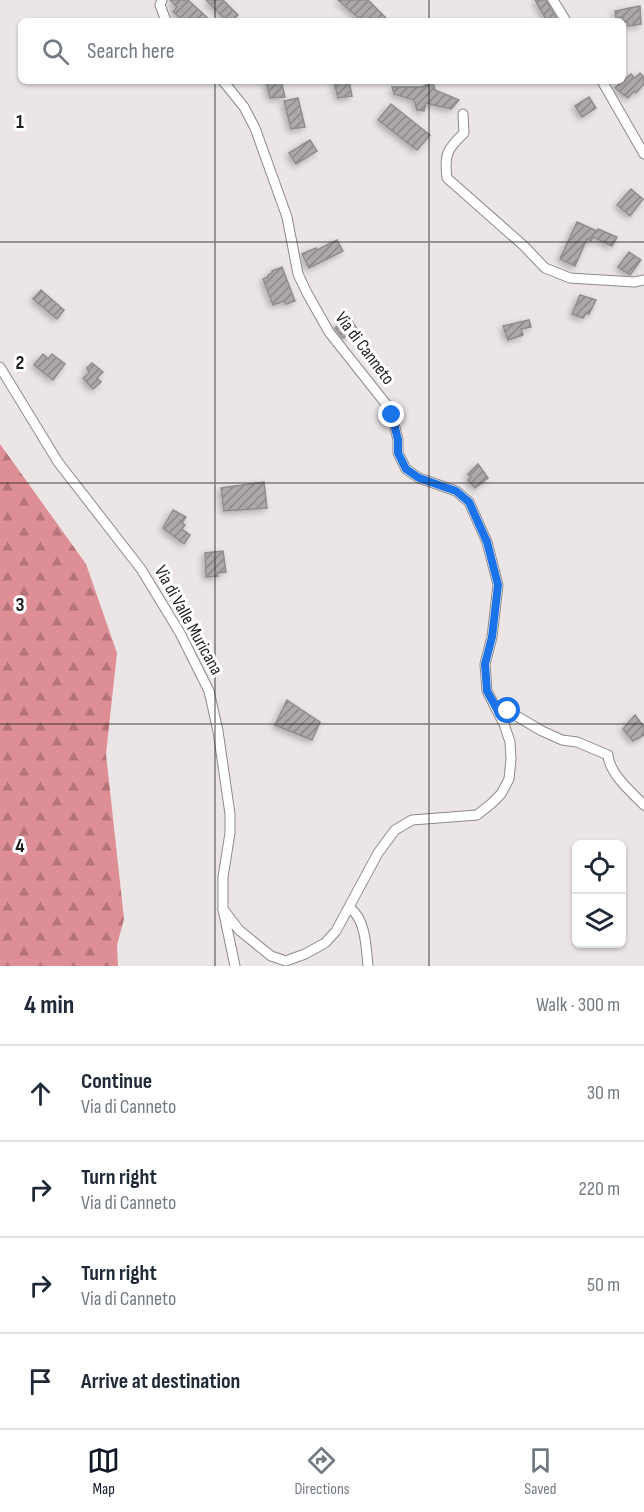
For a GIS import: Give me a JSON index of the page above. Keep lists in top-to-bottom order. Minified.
{"streets":{"street":["Via di Canneto","Via di Valle Muricana"]},"crossings":[["Via di Canneto","Via di Valle Muricana"]],"page":{"search":"Search here","heading":["4 min","Walk · 300 m"],"list":[["Continue","Via di Canneto","30 m"],["Turn right","Via di Canneto","220 m"],["Turn right","Via di Canneto","50 m"],"Arrive at destination"],"nav":["Map","Directions","Saved"]},"grid":{"rows":["1","2","3","4"]}}
